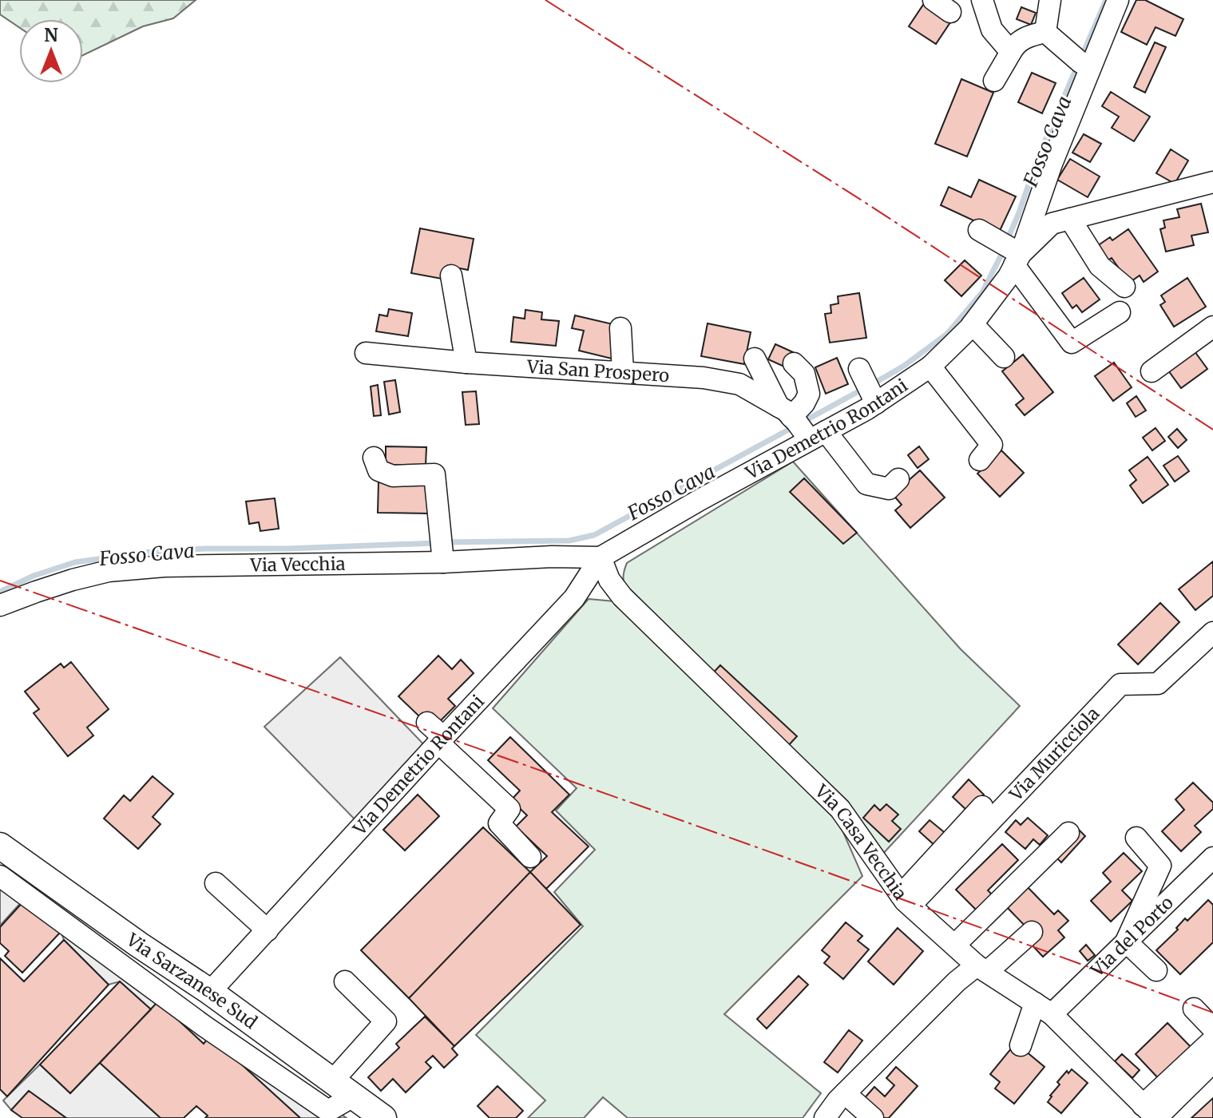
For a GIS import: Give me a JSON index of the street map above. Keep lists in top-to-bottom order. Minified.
{"streets":{"main road":["Via Sarzanese Sud"],"street":["Via San Prospero","Via Demetrio Rontani","Via Vecchia","Via Muricciola","Via Casa Vecchia","Via del Porto"]},"crossings":[["Via San Prospero","Via Demetrio Rontani"],["Via Demetrio Rontani","Via Vecchia"],["Via Demetrio Rontani","Via Casa Vecchia"],["Via Demetrio Rontani","Via Sarzanese Sud"],["Via Vecchia","Via Casa Vecchia"],["Via Muricciola","Via Casa Vecchia"],["Via Casa Vecchia","Via del Porto"]],"water":["Fosso Cava"],"north":"top"}
